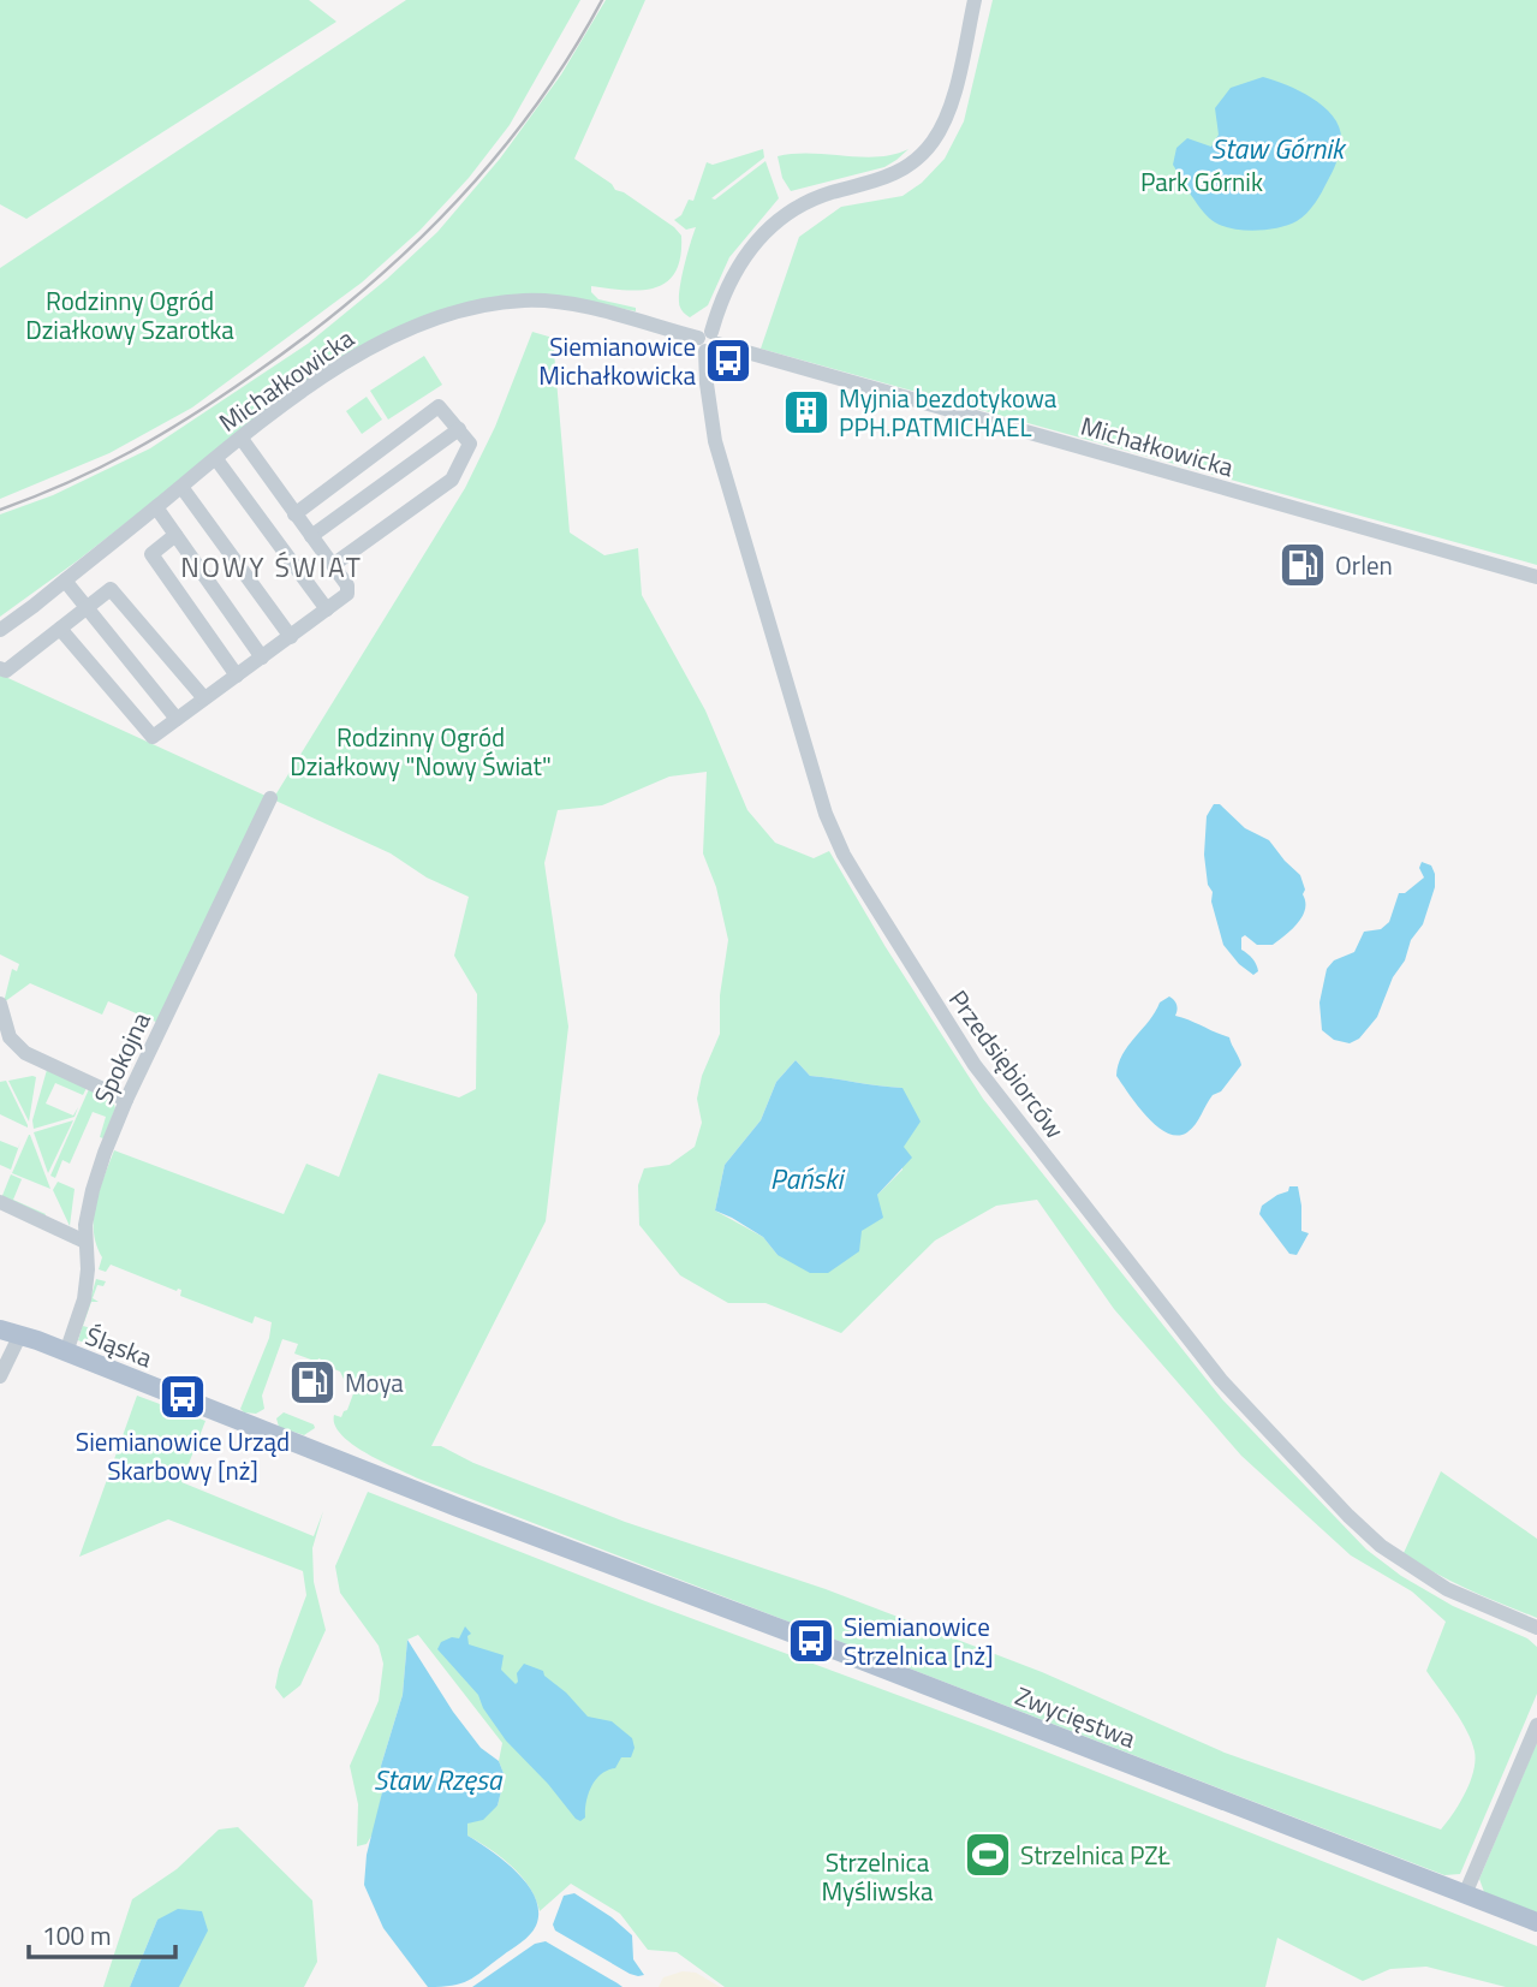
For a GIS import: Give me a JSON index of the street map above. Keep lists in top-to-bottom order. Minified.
{"streets":{"main road":["Śląska","Zwycięstwa"],"street":["Michałkowicka","Spokojna","Przedsiębiorców"]},"crossings":[["Michałkowicka","Przedsiębiorców"],["Spokojna","Śląska"],["Śląska","Zwycięstwa"]],"districts":["NOWY ŚWIAT"],"water":["Staw Górnik","Pański","Staw Rzęsa"],"parks":["Park Górnik","Rodzinny Ogród Działkowy Szarotka","Rodzinny Ogród Działkowy \"Nowy Świat\"","Strzelnica Myśliwska"],"places":{"bus stop":["Siemianowice Michałkowicka","Siemianowice Urząd Skarbowy [nż]","Siemianowice Strzelnica [nż]"],"building":["Myjnia bezdotykowa PPH.PATMICHAEL"],"fuel station":["Orlen","Moya"],"sports":["Strzelnica PZŁ"]},"scale_bar":"100 m"}
